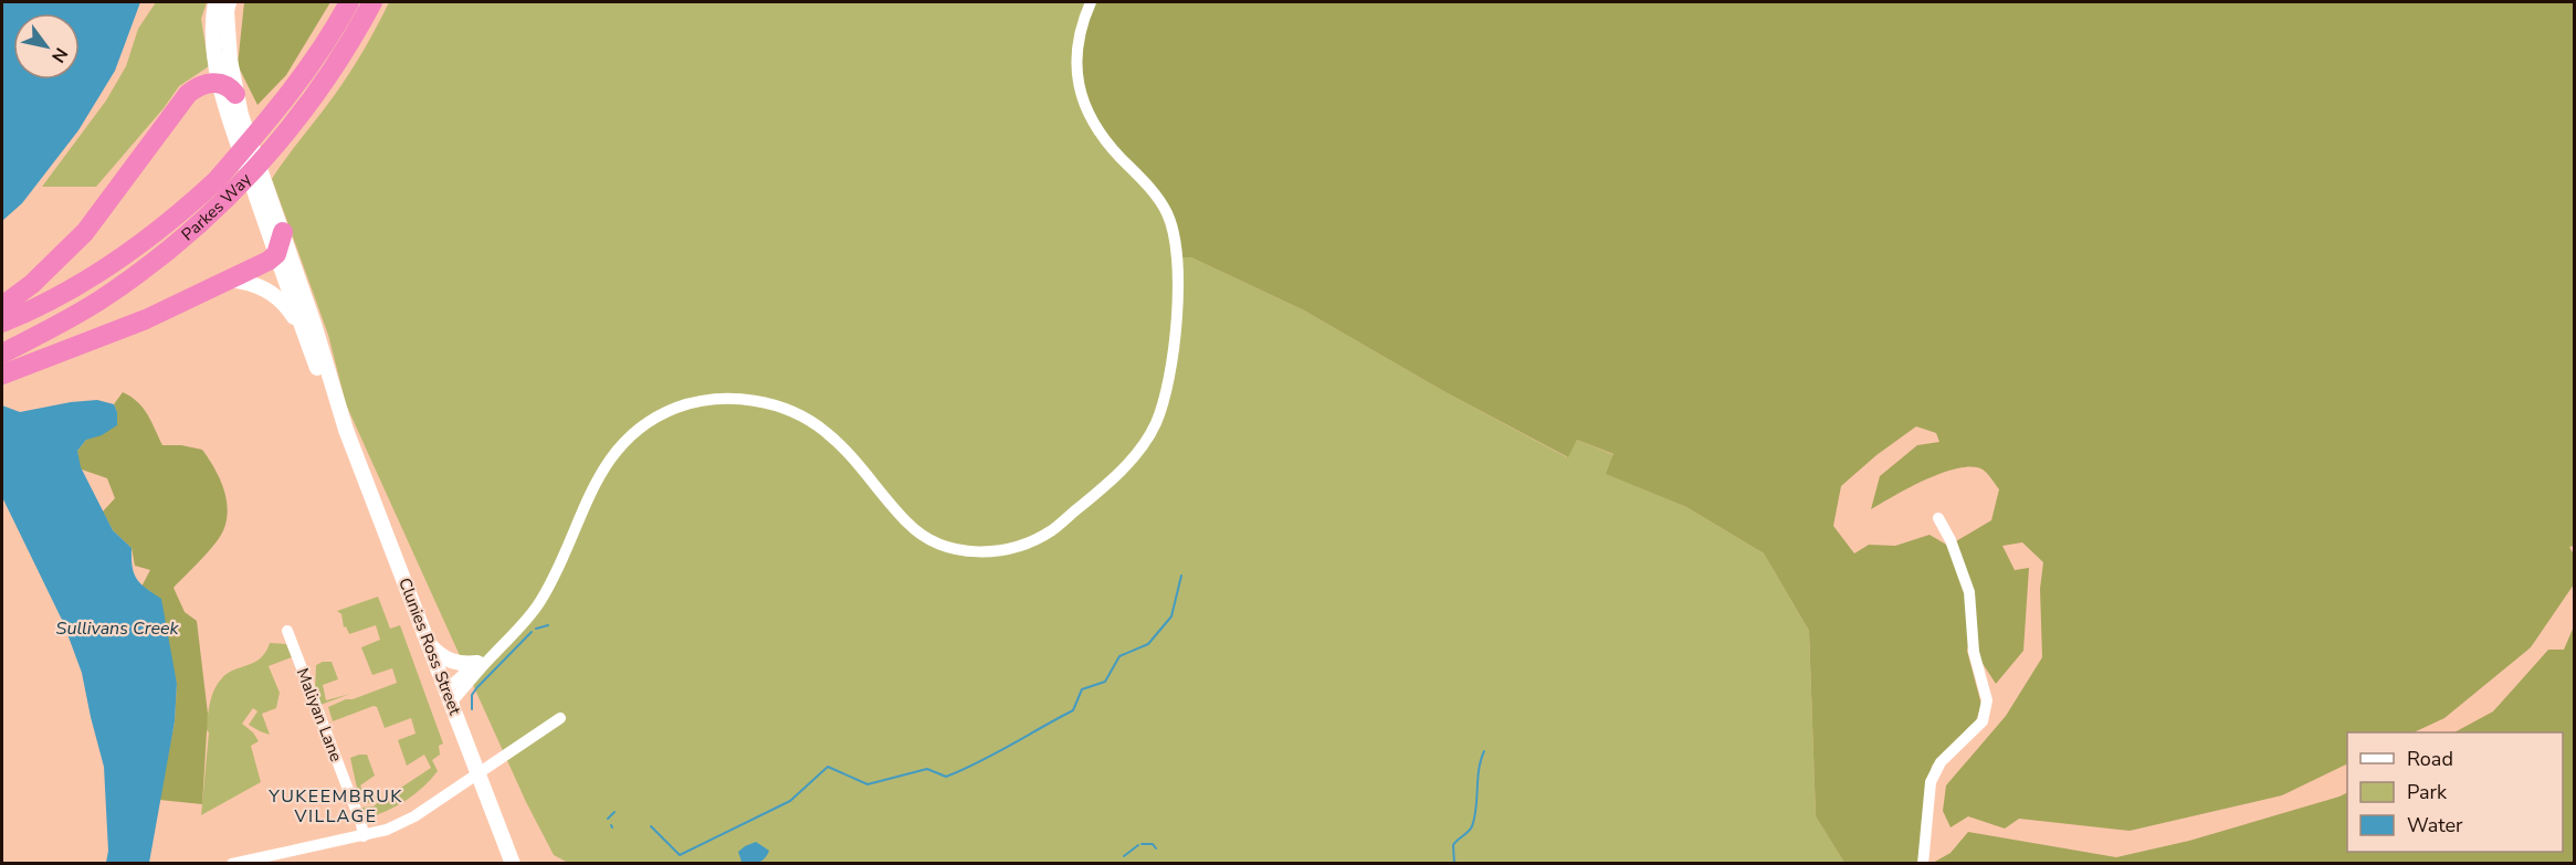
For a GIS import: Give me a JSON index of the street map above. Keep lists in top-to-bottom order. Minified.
{"streets":{"highway":["Parkes Way"],"street":["Clunies Ross Street","Maliyan Lane"]},"districts":["YUKEEMBRUK VILLAGE"],"water":["Sullivans Creek"],"legend":["Road","Park","Water"],"north":"bottom right"}
